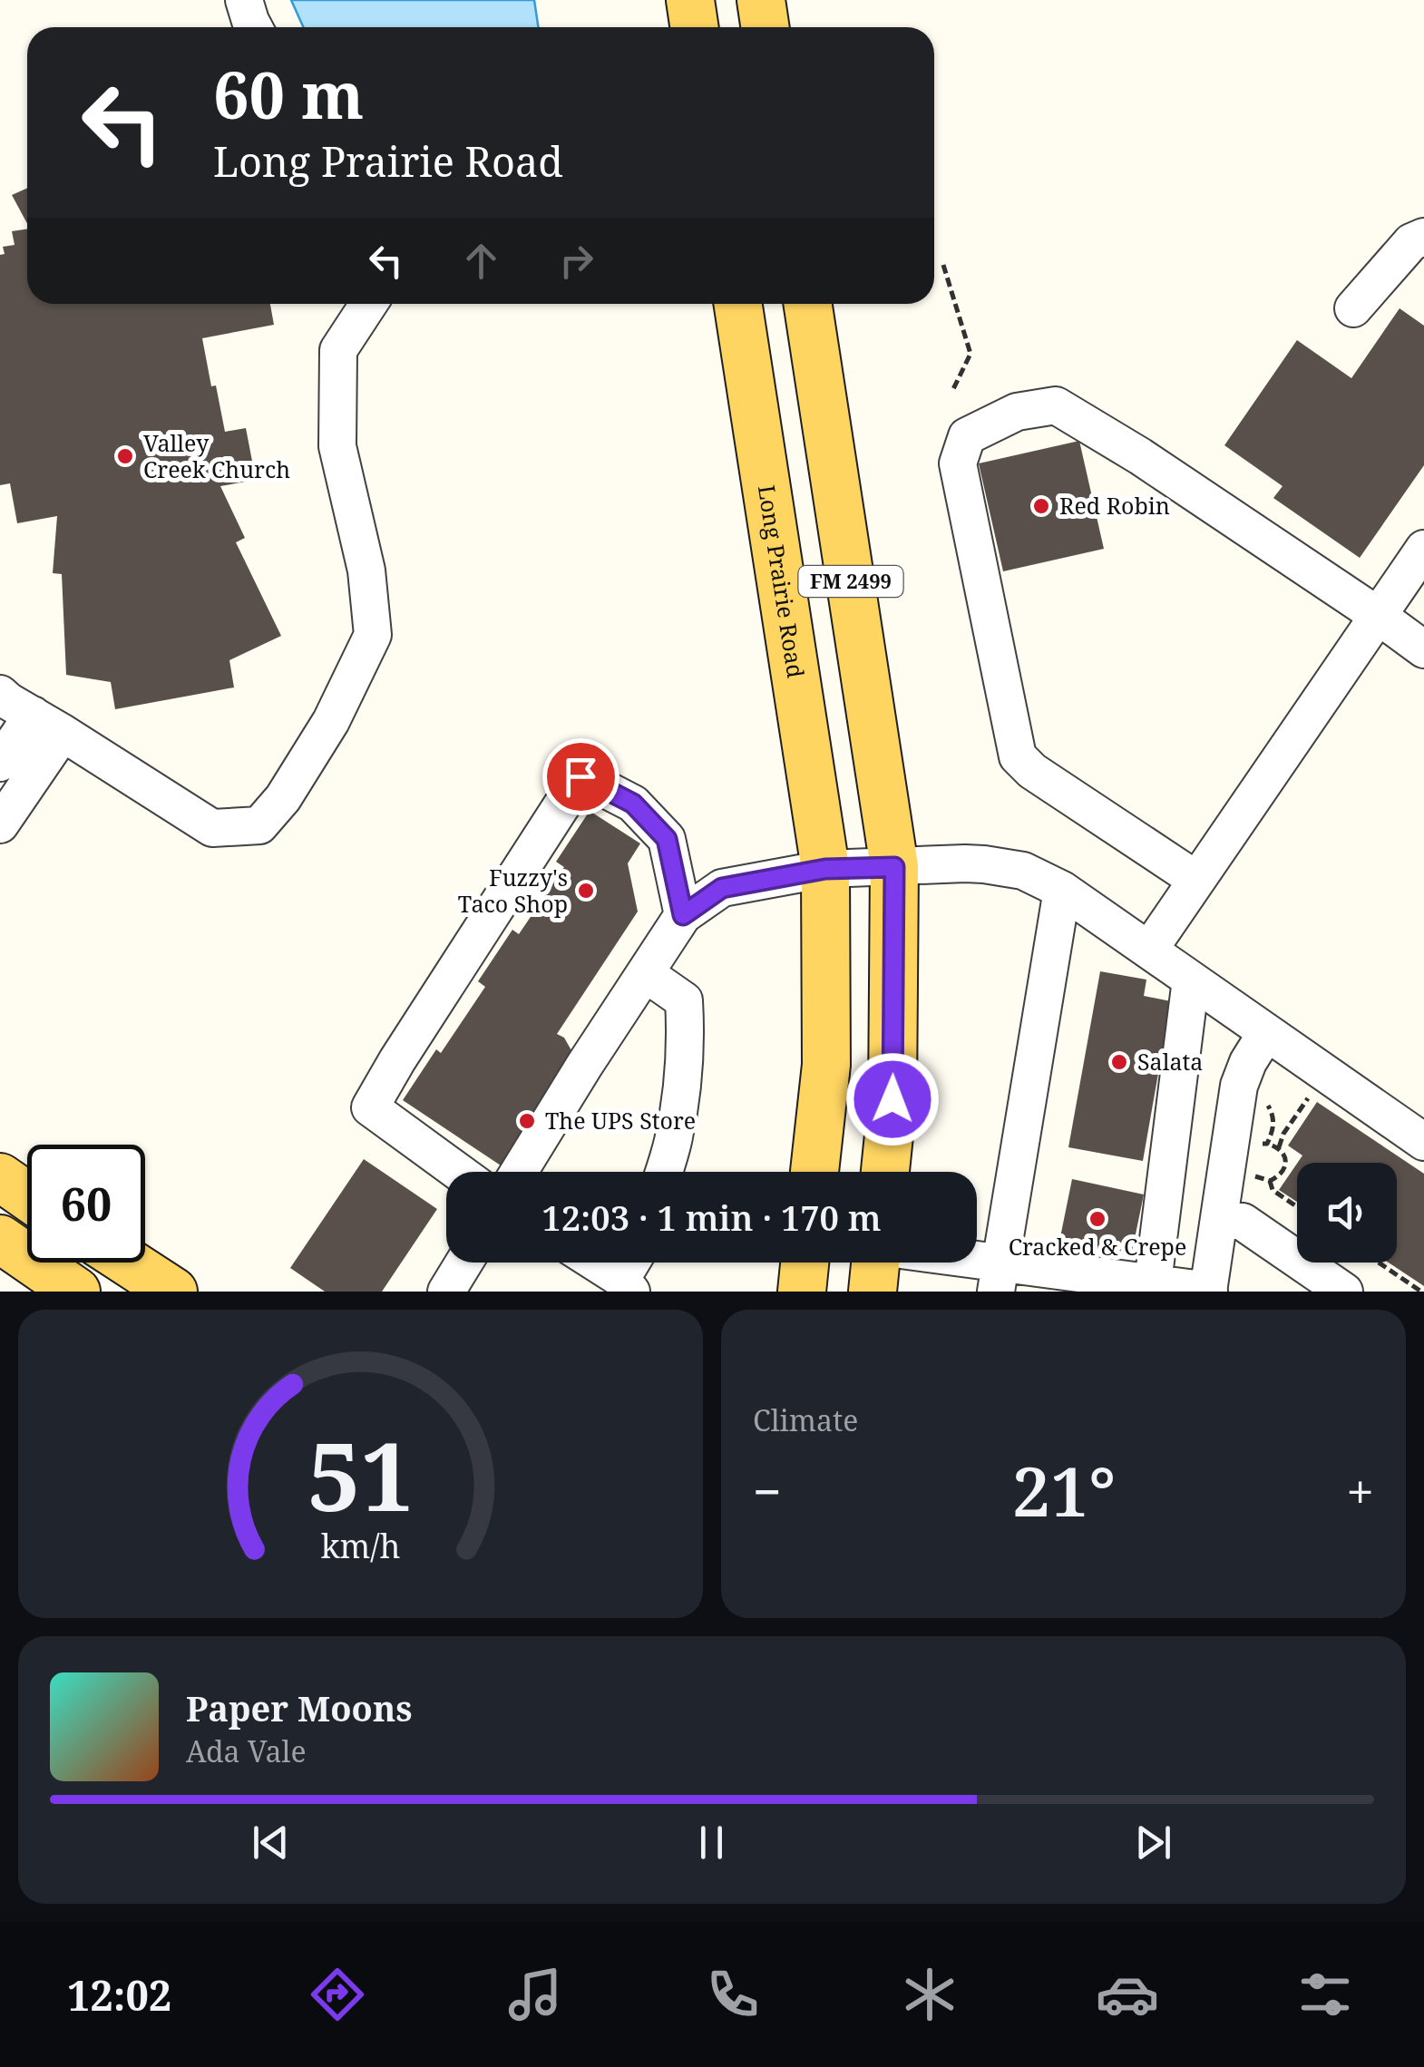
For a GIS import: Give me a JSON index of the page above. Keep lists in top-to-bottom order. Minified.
{"streets":{"main road":["Long Prairie Road","FM 2499"]},"places":["Valley Creek Church","Red Robin","Fuzzy's Taco Shop","Salata","The UPS Store","Cracked & Crepe"],"page":{"turn":["60 m","Long Prairie Road"],"limit":"60","trip":"12:03 · 1 min · 170 m","tile":"Climate","heat":["−","21°","+"],"song":["Paper Moons","Ada Vale"],"tabs":"12:02","gauge":["51","km/h"]}}
